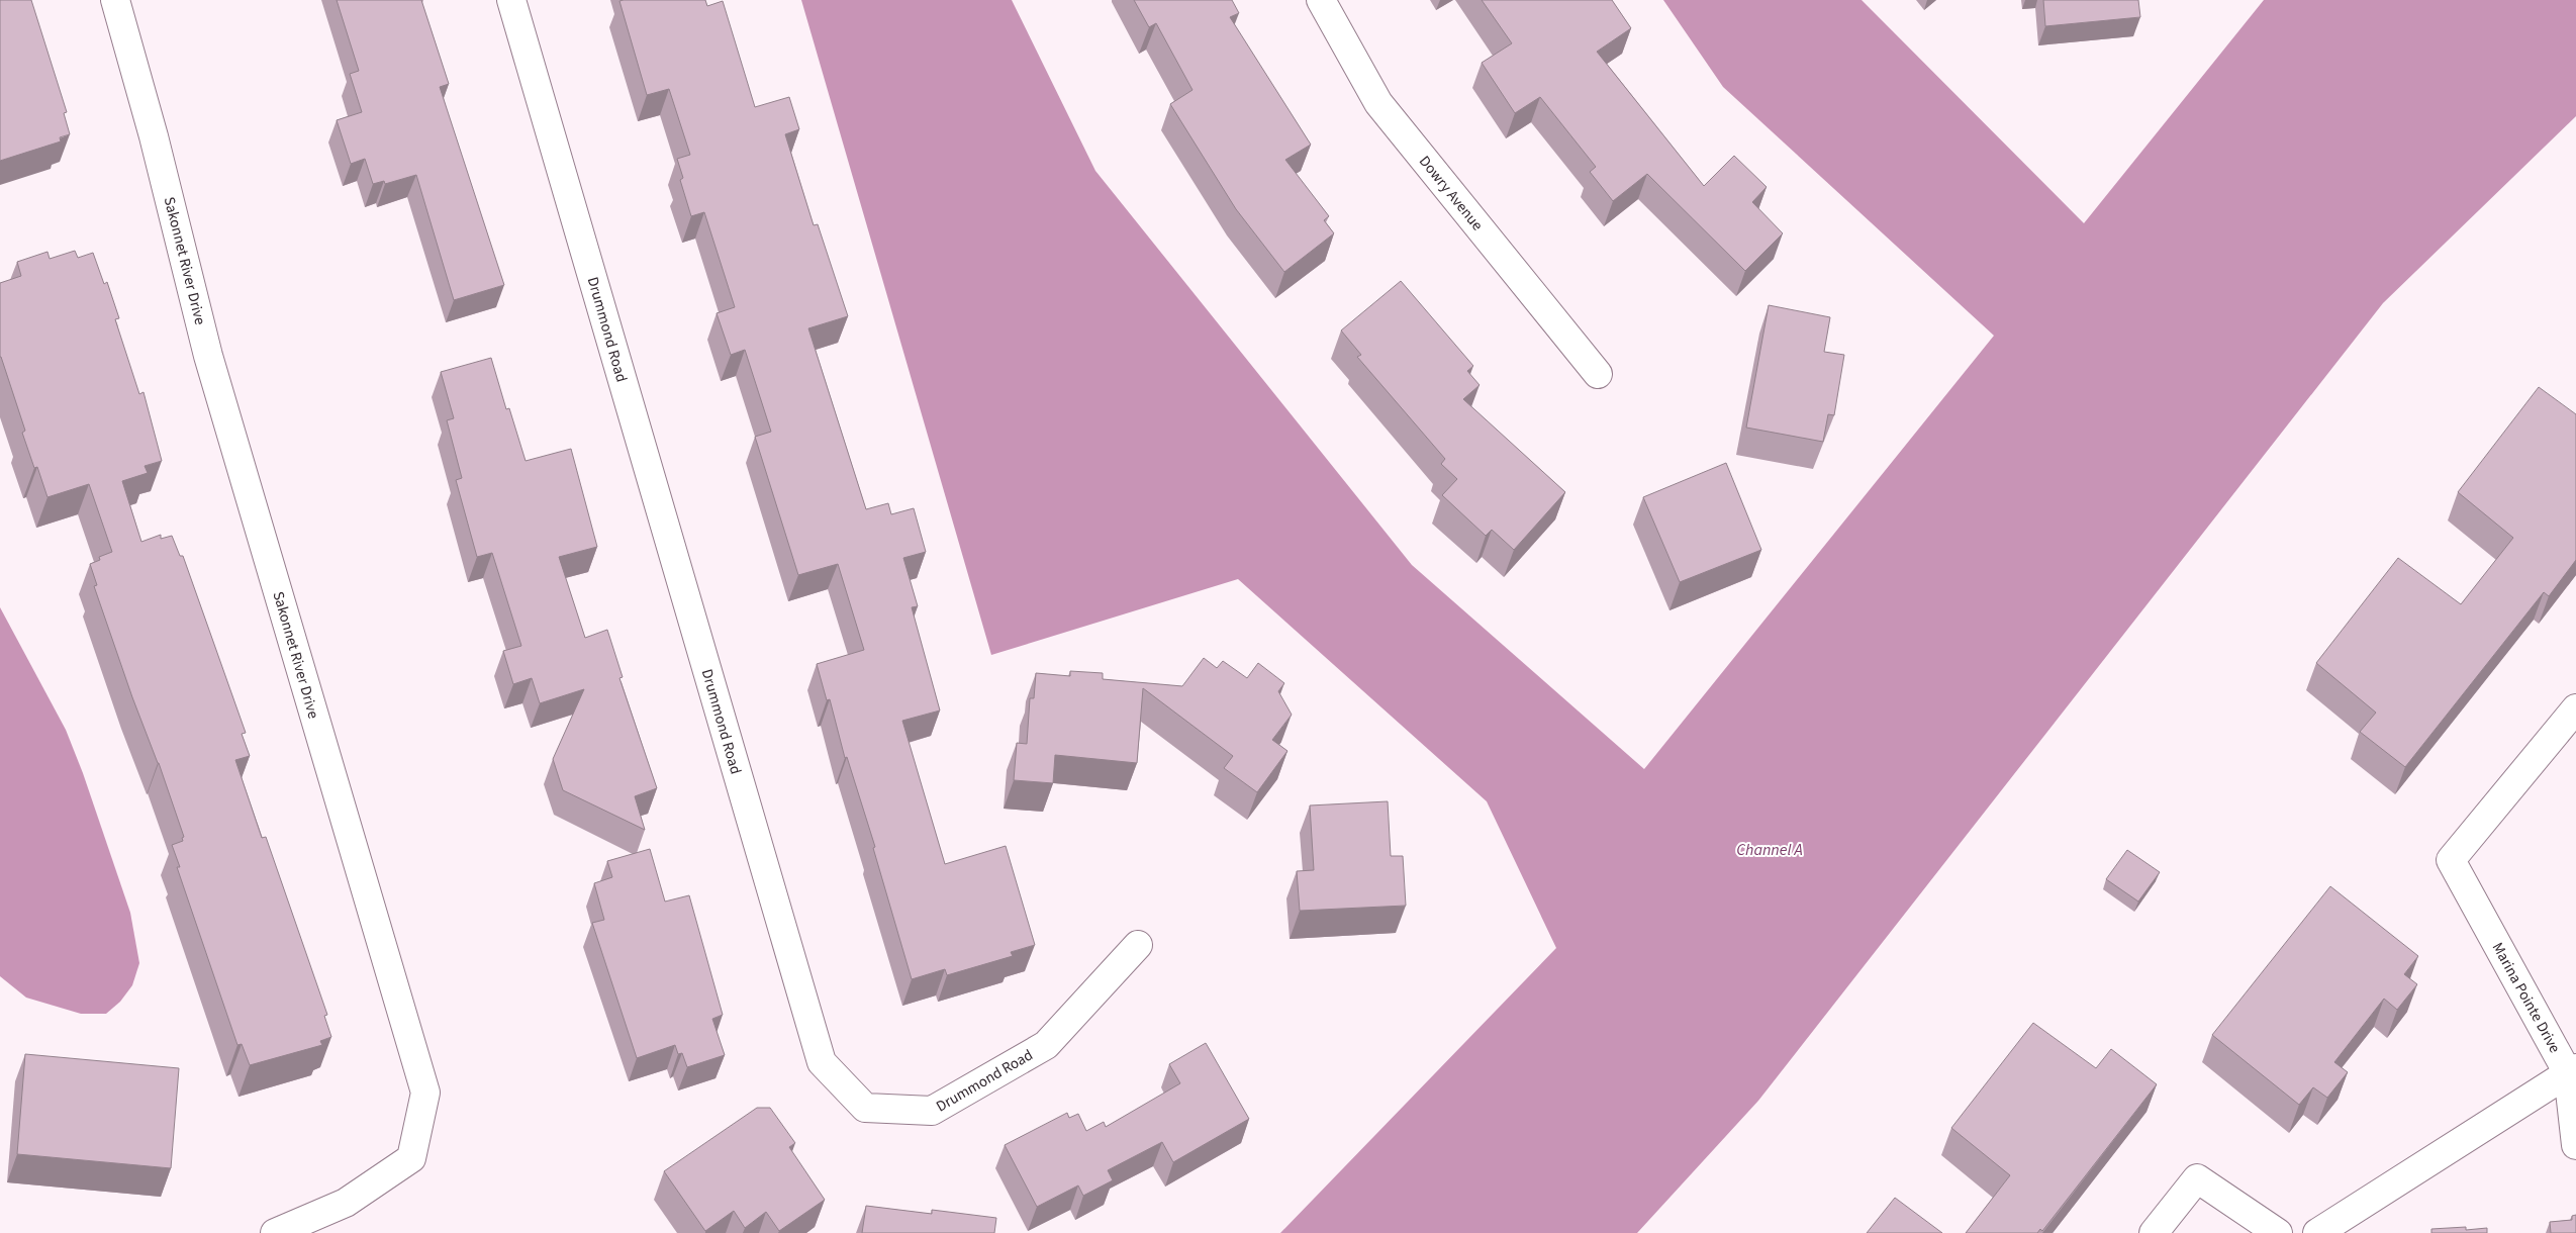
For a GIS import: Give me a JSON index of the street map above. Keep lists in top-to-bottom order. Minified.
{"streets":{"street":["Dowry Avenue","Sakonnet River Drive","Drummond Road","Marina Pointe Drive"]},"water":["Channel A"]}
